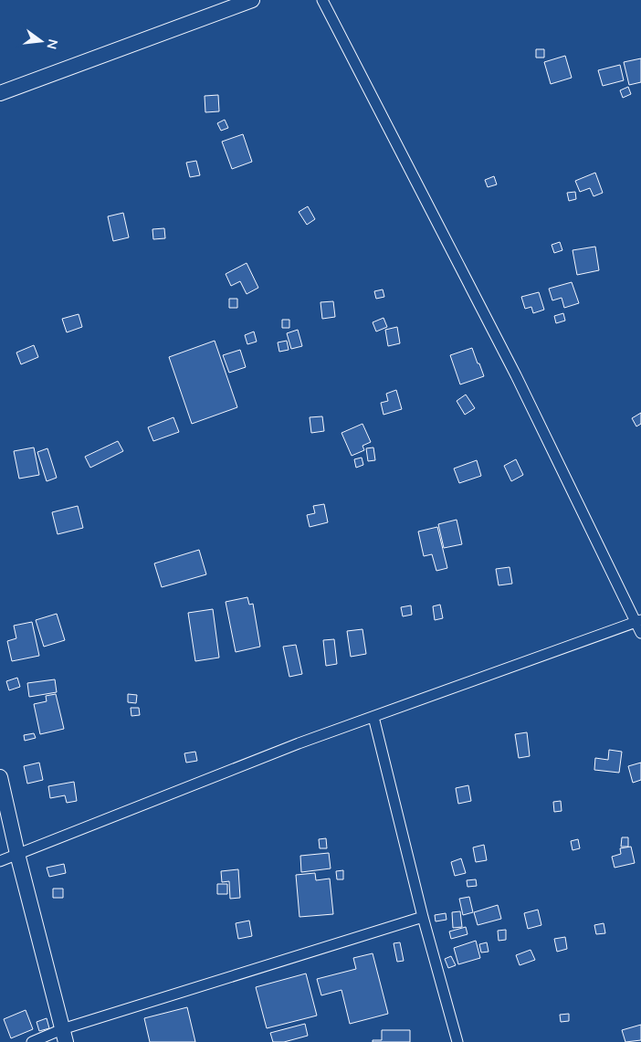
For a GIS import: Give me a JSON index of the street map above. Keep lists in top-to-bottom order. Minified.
{"north":"right"}
